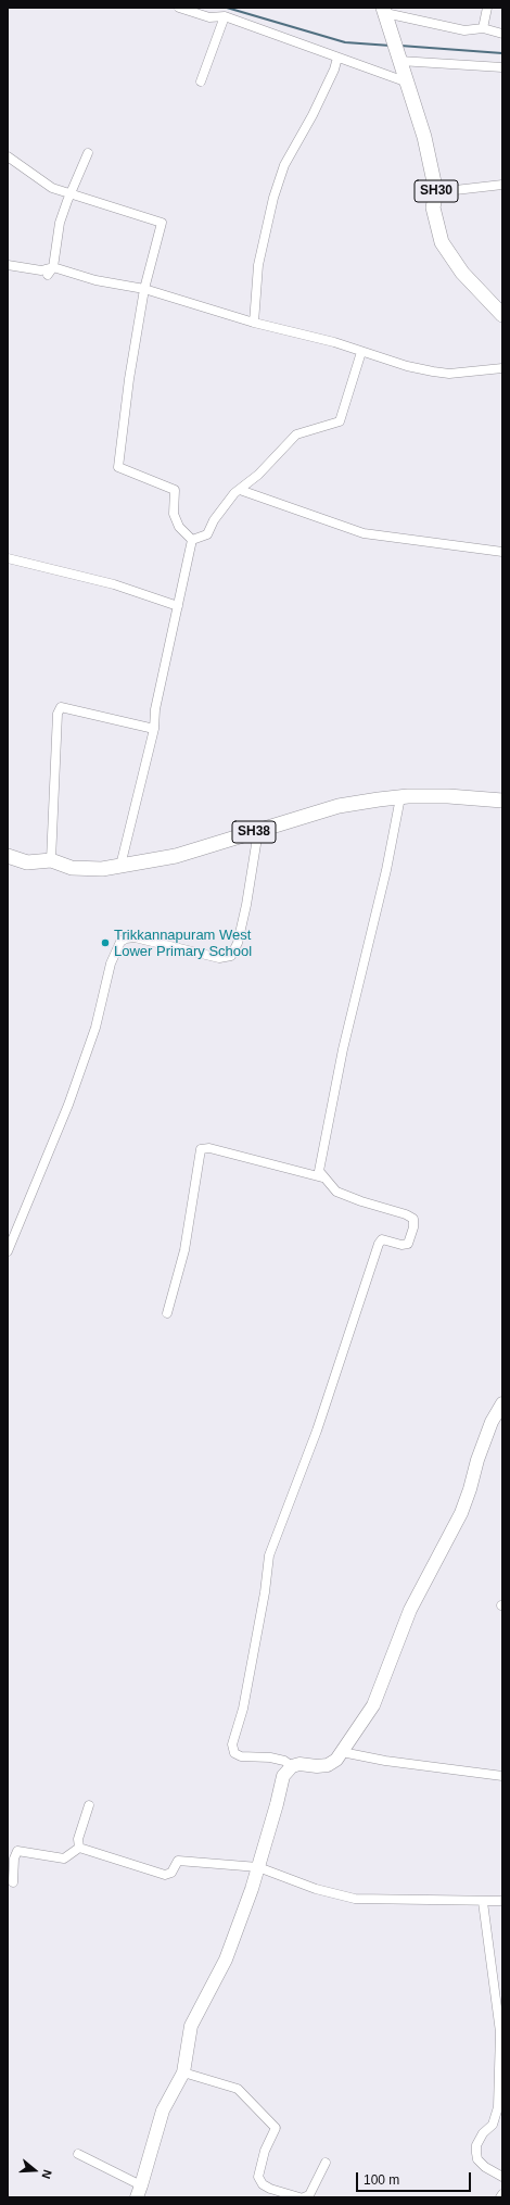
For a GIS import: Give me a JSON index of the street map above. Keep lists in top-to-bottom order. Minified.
{"streets":{"main road":["SH30","SH38"]},"places":["Trikkannapuram West Lower Primary School"],"scale_bar":"100 m","north":"right"}
